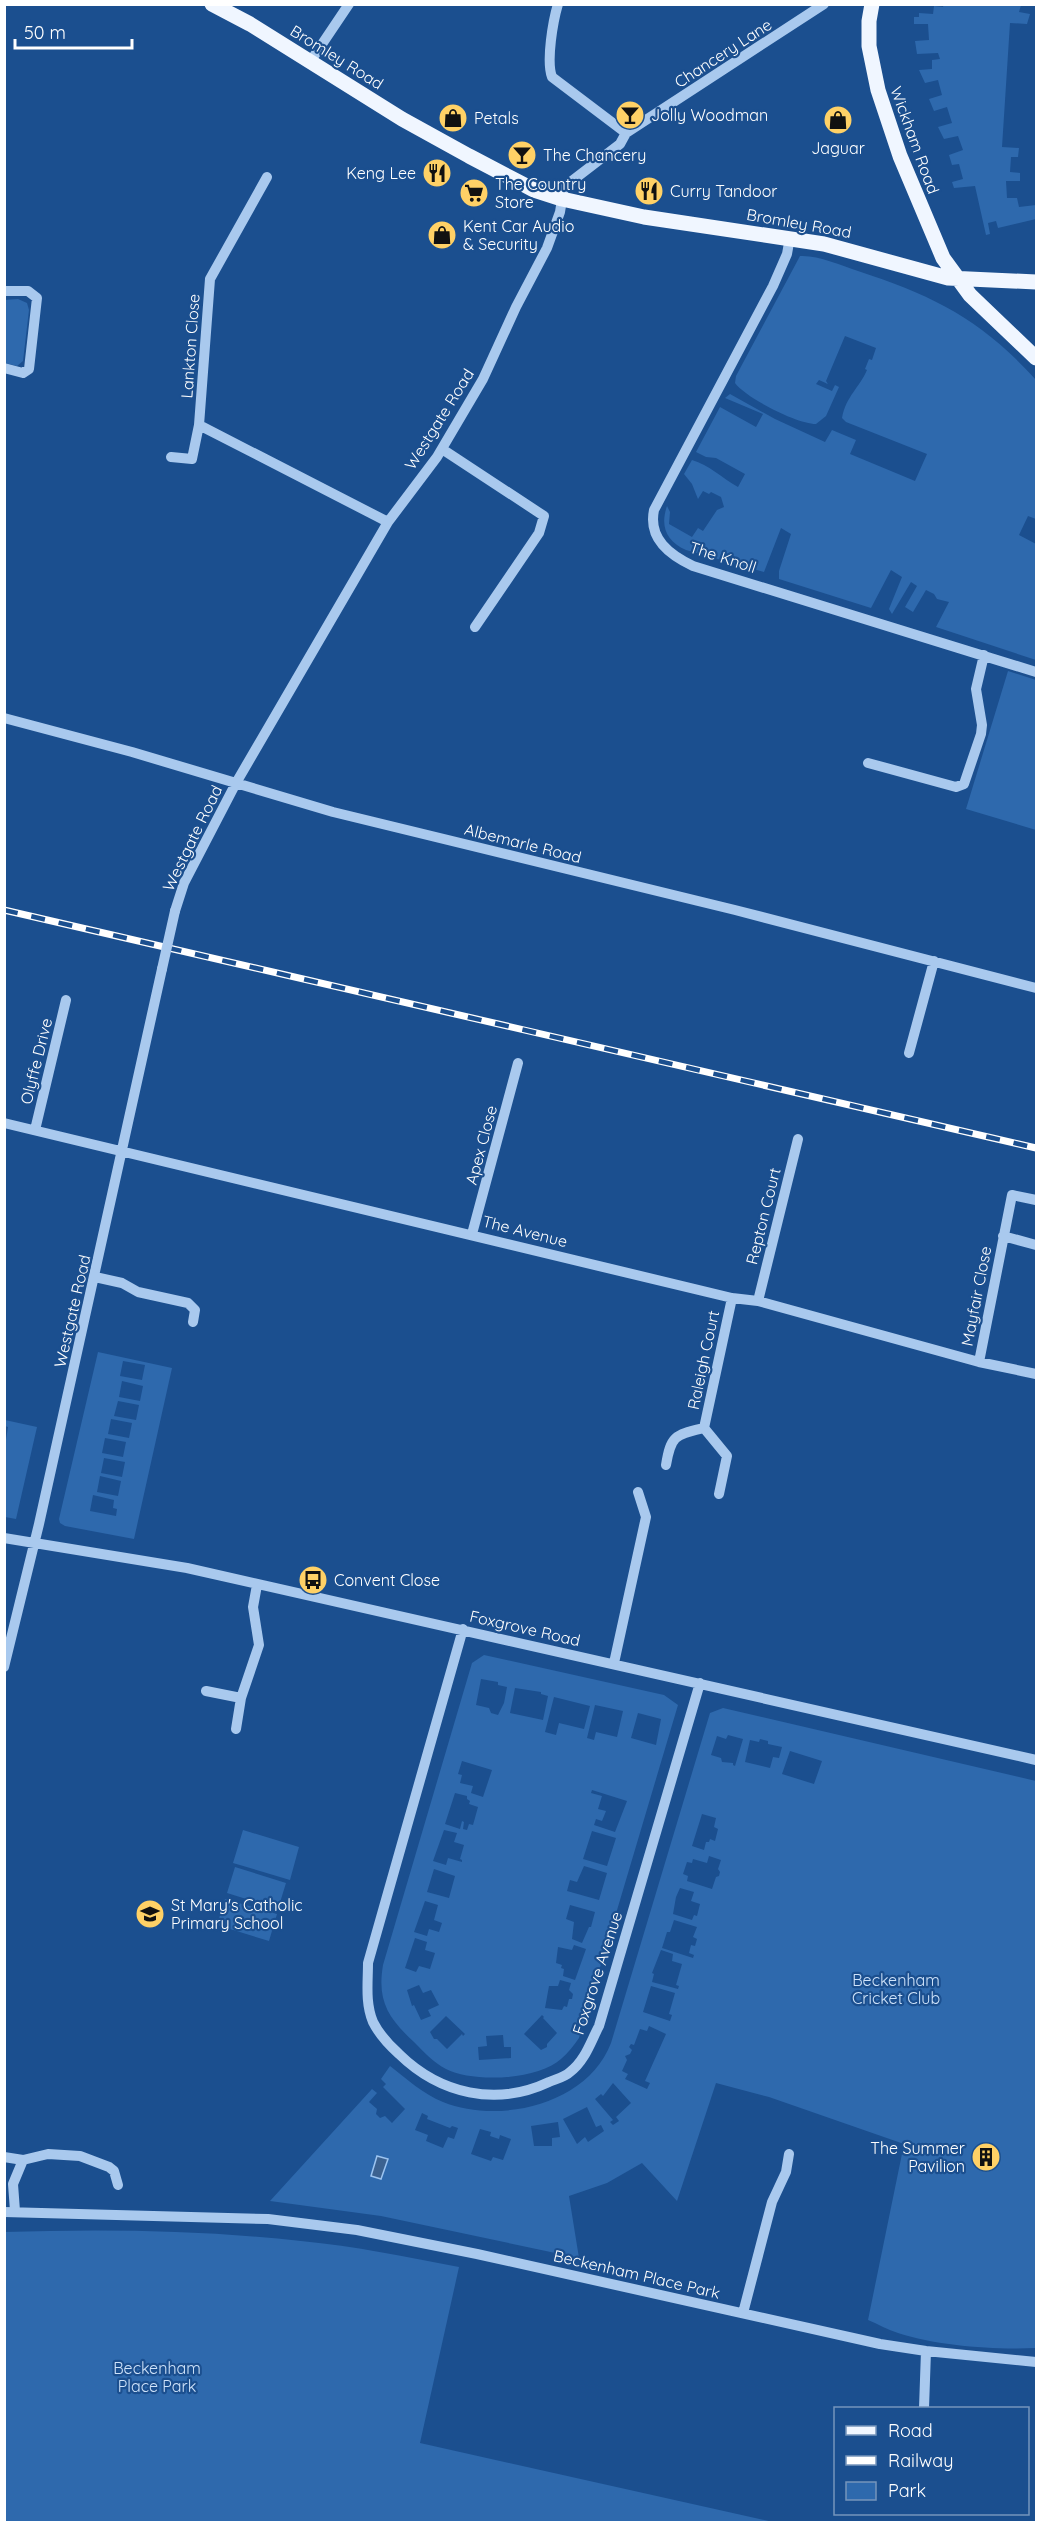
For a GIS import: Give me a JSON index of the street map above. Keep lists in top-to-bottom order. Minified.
{"streets":{"main road":["Bromley Road","Wickham Road"],"street":["Chancery Lane","Lankton Close","Westgate Road","The Knoll","Albemarle Road","Olyffe Drive","Apex Close","Repton Court","The Avenue","Mayfair Close","Raleigh Court","Foxgrove Road","Foxgrove Avenue","Beckenham Place Park"]},"crossings":[["Chancery Lane","Bromley Road"],["Chancery Lane","Westgate Road"],["Bromley Road","Wickham Road"],["Bromley Road","Westgate Road"],["Bromley Road","The Knoll"],["Westgate Road","Albemarle Road"],["Westgate Road","The Avenue"],["Westgate Road","Foxgrove Road"],["Olyffe Drive","The Avenue"],["Apex Close","The Avenue"],["Repton Court","The Avenue"],["The Avenue","Mayfair Close"],["The Avenue","Raleigh Court"],["Foxgrove Road","Foxgrove Avenue"]],"parks":["Beckenham Cricket Club","Beckenham Place Park"],"places":{"bar":["Jolly Woodman","The Chancery"],"shop":["Petals","Jaguar","Kent Car Audio & Security"],"restaurant":["Keng Lee","Curry Tandoor"],"supermarket":["The Country Store"],"bus stop":["Convent Close"],"school or university":["St Mary's Catholic Primary School"],"building":["The Summer Pavilion"]},"legend":["Road","Railway","Park"],"scale_bar":"50 m"}
